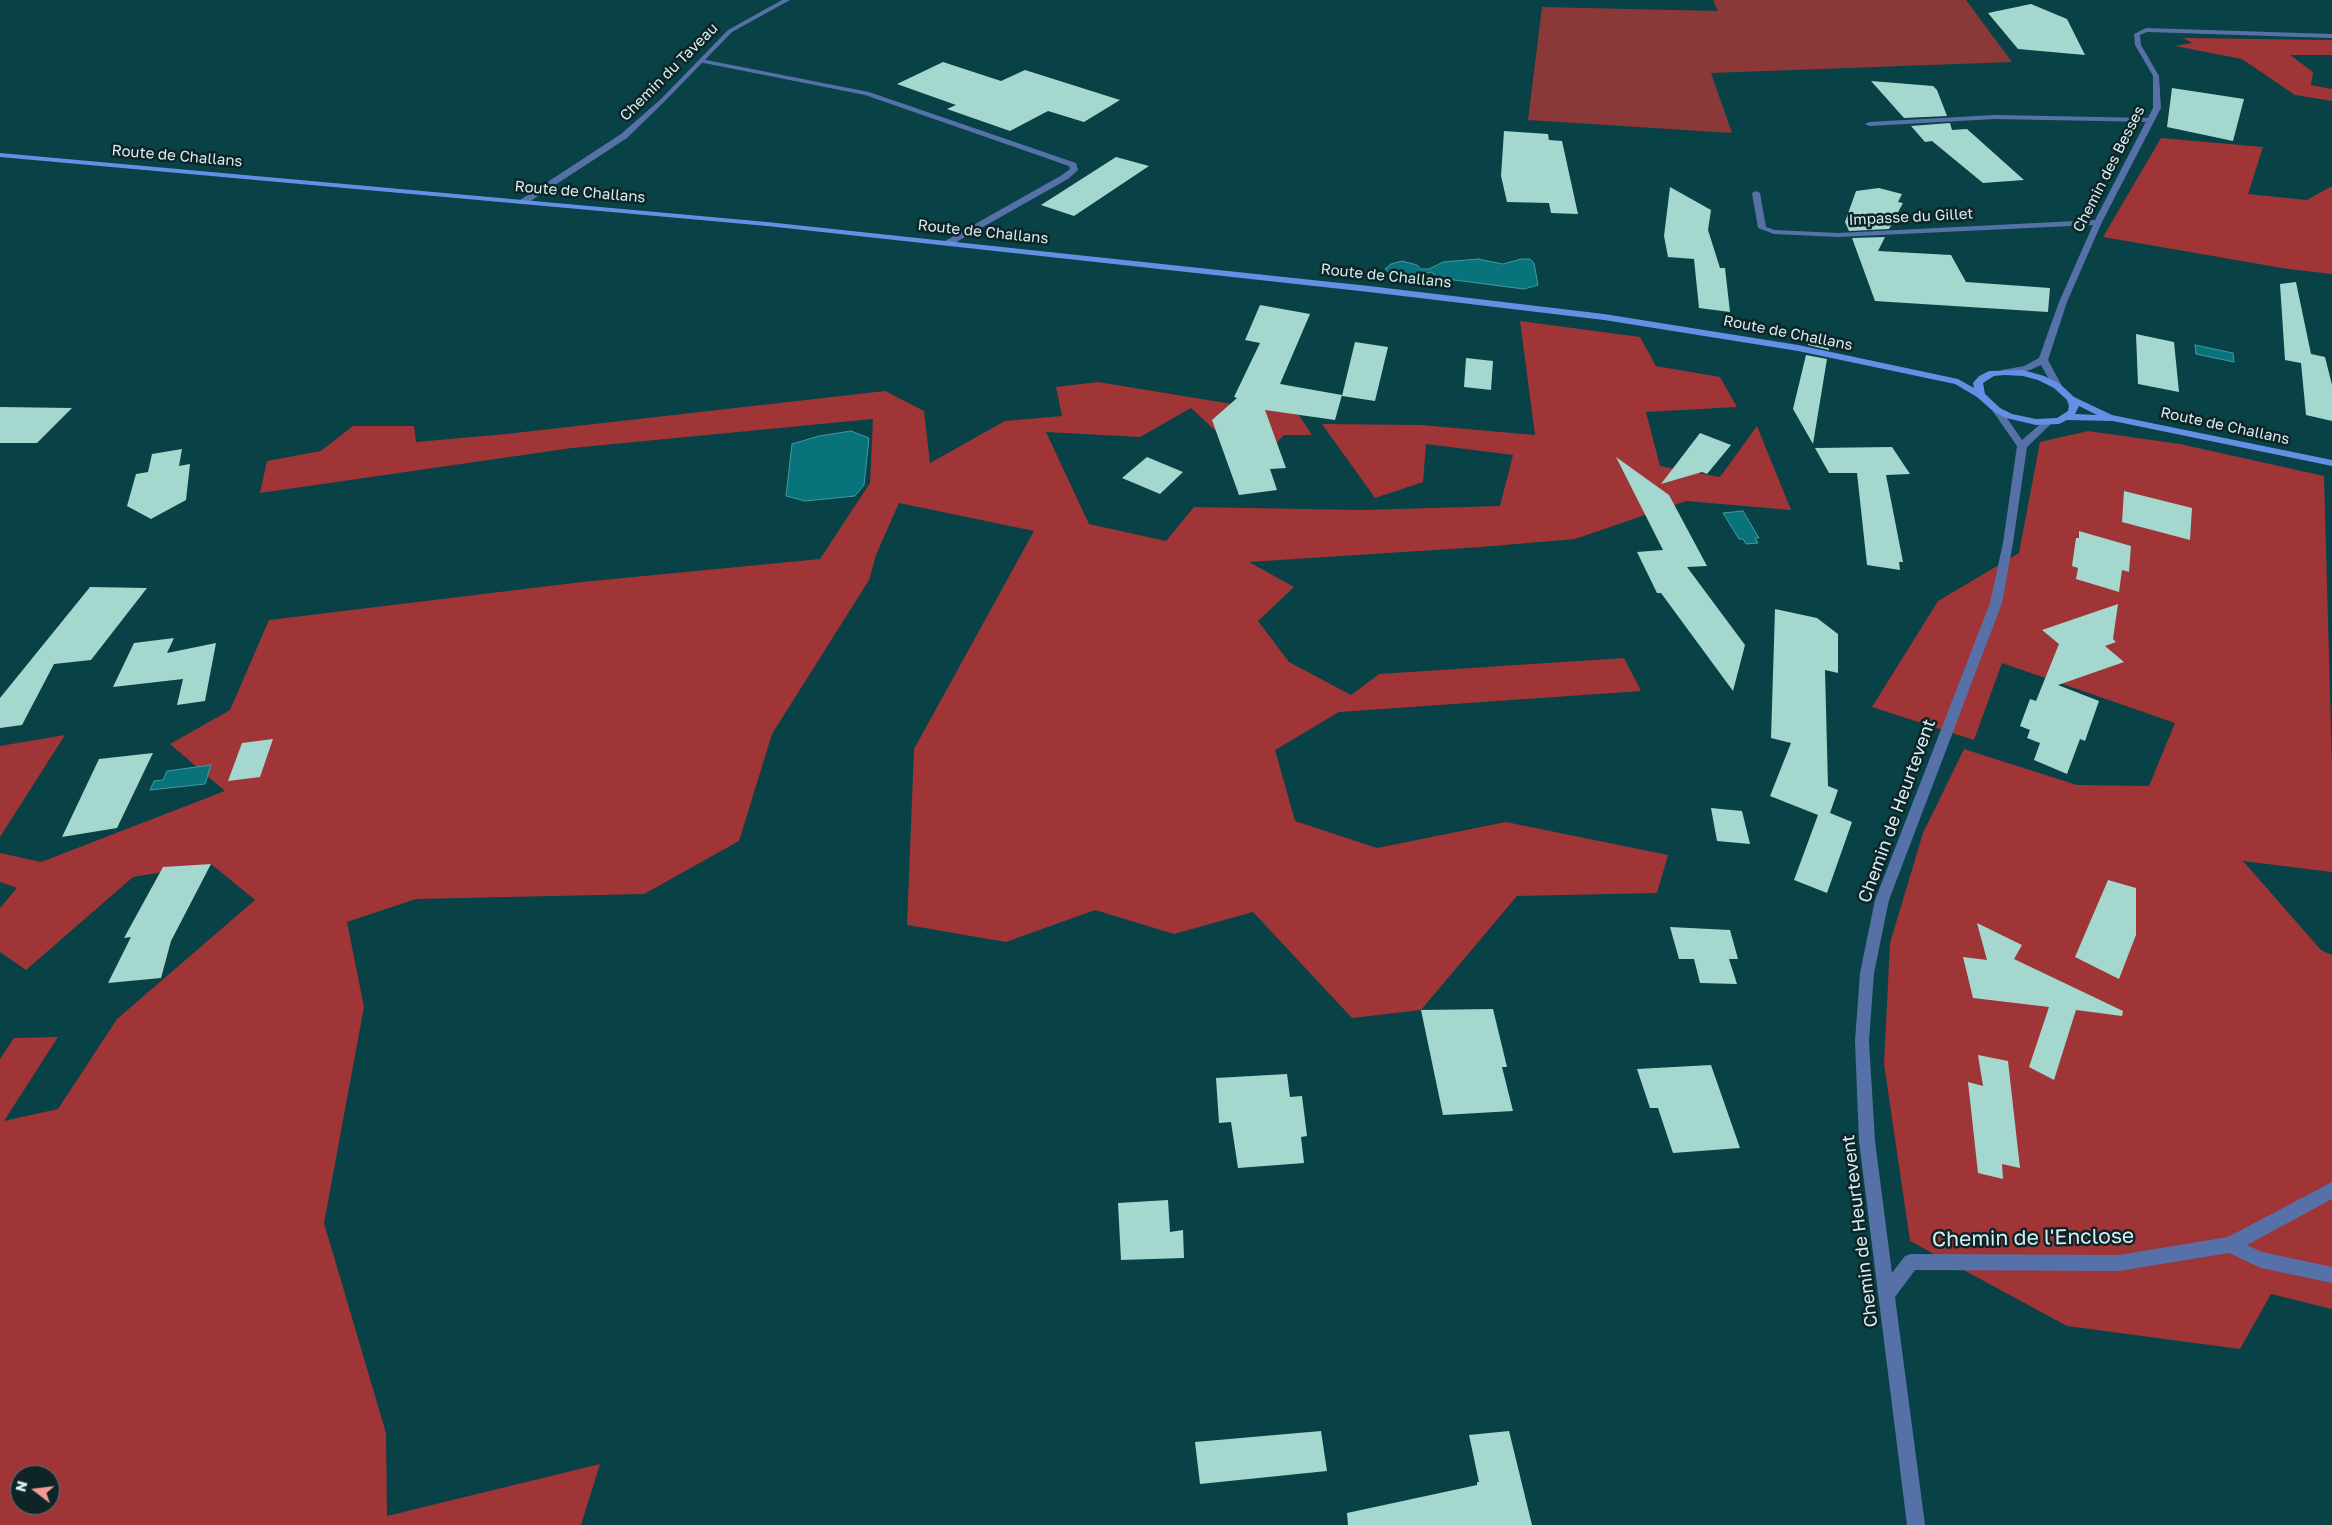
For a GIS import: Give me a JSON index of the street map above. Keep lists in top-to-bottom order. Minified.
{"streets":{"main road":["Route de Challans"],"street":["Chemin du Taveau","Chemin des Besses","Impasse du Gillet","Chemin de Heurtevent","Chemin de l'Enclose"]},"crossings":[["Chemin du Taveau","Route de Challans"],["Chemin des Besses","Impasse du Gillet"],["Chemin de Heurtevent","Chemin de l'Enclose"]],"north":"left"}
